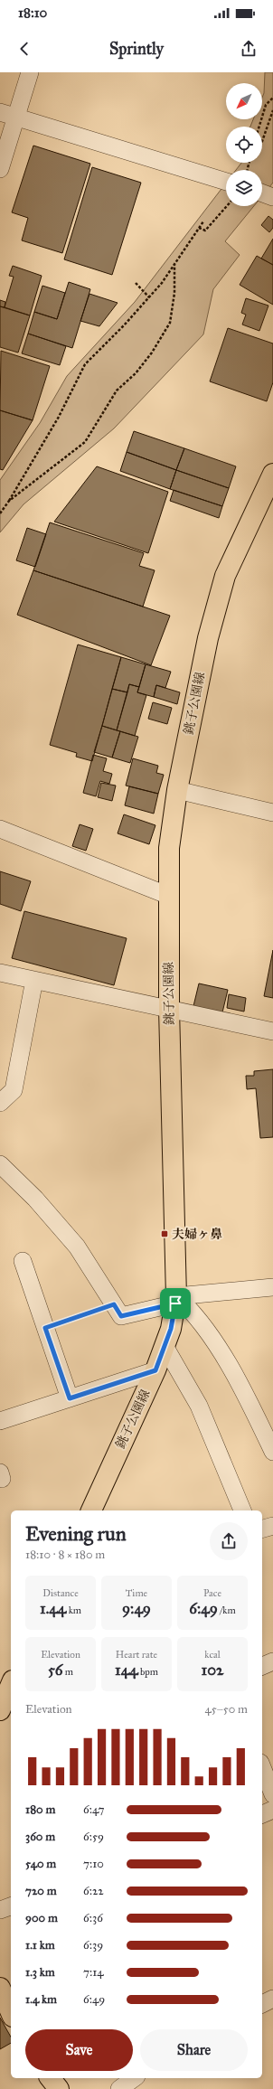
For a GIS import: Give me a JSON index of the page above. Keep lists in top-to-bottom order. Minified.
{"streets":{"main road":["銚子公園線"]},"places":{"transit":["夫婦ヶ鼻"]},"north":"bottom left","page":{"status":"18:10","header":"Sprintly","heading":["Evening run","18:10 · 8 × 180 m"],"stats":[["Distance","1.44 km"],["Time","9:49"],["Pace","6:49 /km"],["Elevation","56 m"],["Heart rate","144 bpm"],["kcal","102"]],"chart":["Elevation","45–50 m"],"list":[{"name":"180 m","note":"6:47"},{"name":"360 m","note":"6:59"},{"name":"540 m","note":"7:10"},{"name":"720 m","note":"6:22"},{"name":"900 m","note":"6:36"},{"name":"1.1 km","note":"6:39"},{"name":"1.3 km","note":"7:14"},{"name":"1.4 km","note":"6:49"}],"buttons":["Save","Share"]}}
